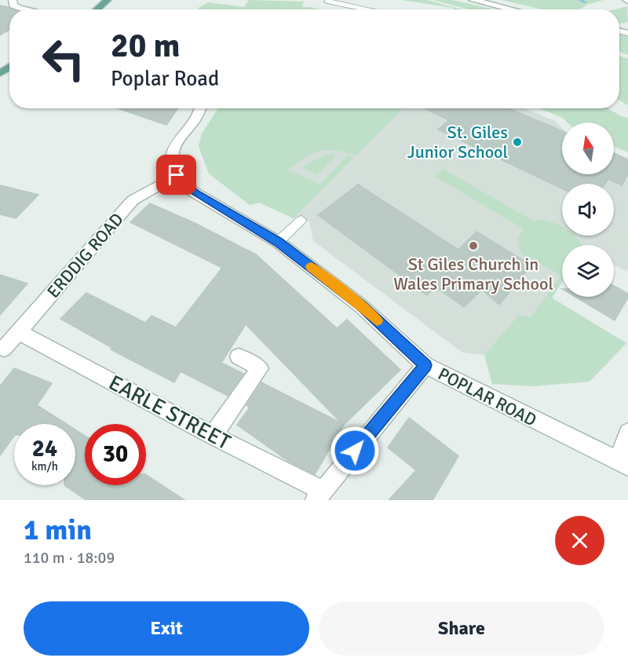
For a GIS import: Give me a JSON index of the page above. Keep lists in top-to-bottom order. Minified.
{"streets":{"street":["ERDDIG ROAD","POPLAR ROAD","EARLE STREET"]},"crossings":[["ERDDIG ROAD","POPLAR ROAD"],["ERDDIG ROAD","EARLE STREET"]],"places":["St. Giles Junior School","St Giles Church in Wales Primary School"],"north":"top","page":{"turn":["20 m","Poplar Road"],"speed":"24 km/h","limit":"30","heading":["1 min","110 m · 18:09"],"buttons":["Exit","Share"]}}
